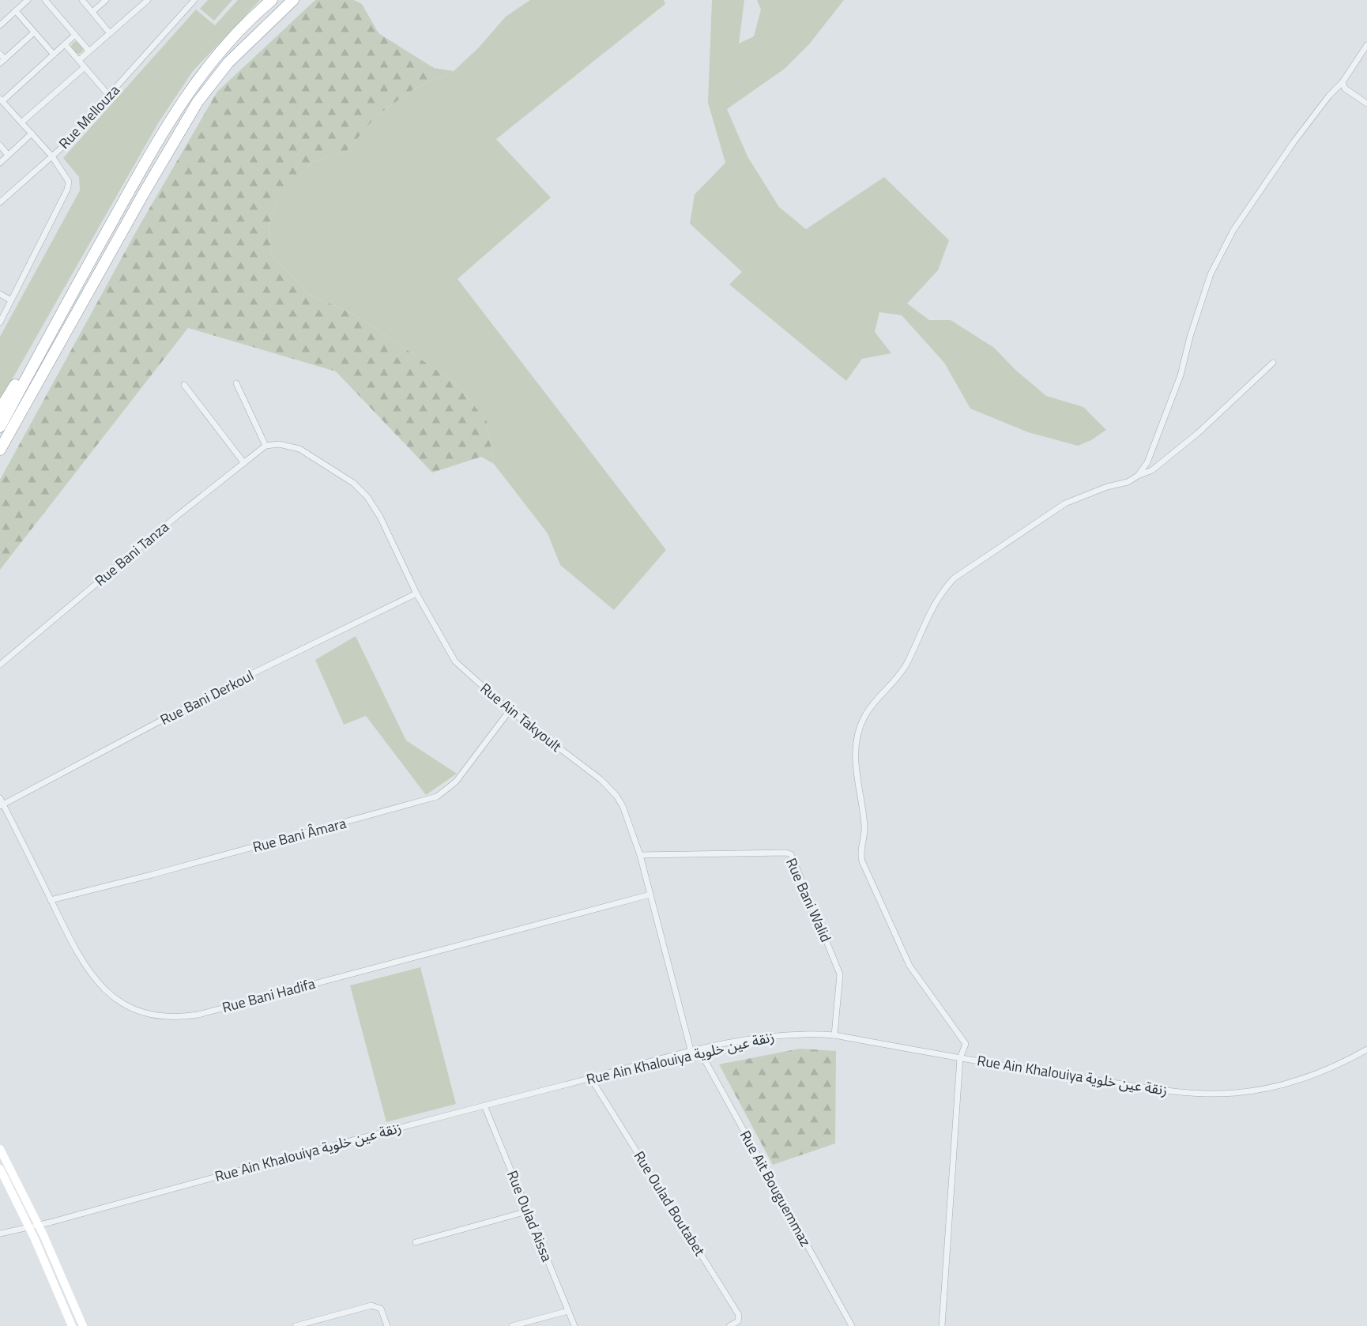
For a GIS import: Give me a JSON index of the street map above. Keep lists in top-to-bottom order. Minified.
{"streets":{"street":["Rue Mellouza","Rue Bani Tanza","Rue Bani Derkoul","Rue Ain Takyoult","Rue Bani Âmara","Rue Bani Walid","Rue Bani Hadifa","Rue Ain Khalouiya زنقة عين خلوية","Rue Ait Bouguemmaz","Rue Oulad Boutabet","Rue Oulad Aissa"]},"crossings":[["Rue Bani Tanza","Rue Ain Takyoult"],["Rue Bani Derkoul","Rue Ain Takyoult"],["Rue Bani Derkoul","Rue Bani Hadifa"],["Rue Ain Takyoult","Rue Bani Âmara"],["Rue Ain Takyoult","Rue Bani Walid"],["Rue Ain Takyoult","Rue Bani Hadifa"],["Rue Ain Takyoult","Rue Ain Khalouiya زنقة عين خلوية"],["Rue Bani Âmara","Rue Bani Hadifa"],["Rue Bani Walid","Rue Ain Khalouiya زنقة عين خلوية"],["Rue Ain Khalouiya زنقة عين خلوية","Rue Ait Bouguemmaz"],["Rue Ain Khalouiya زنقة عين خلوية","Rue Oulad Boutabet"],["Rue Ain Khalouiya زنقة عين خلوية","Rue Oulad Aissa"]]}
